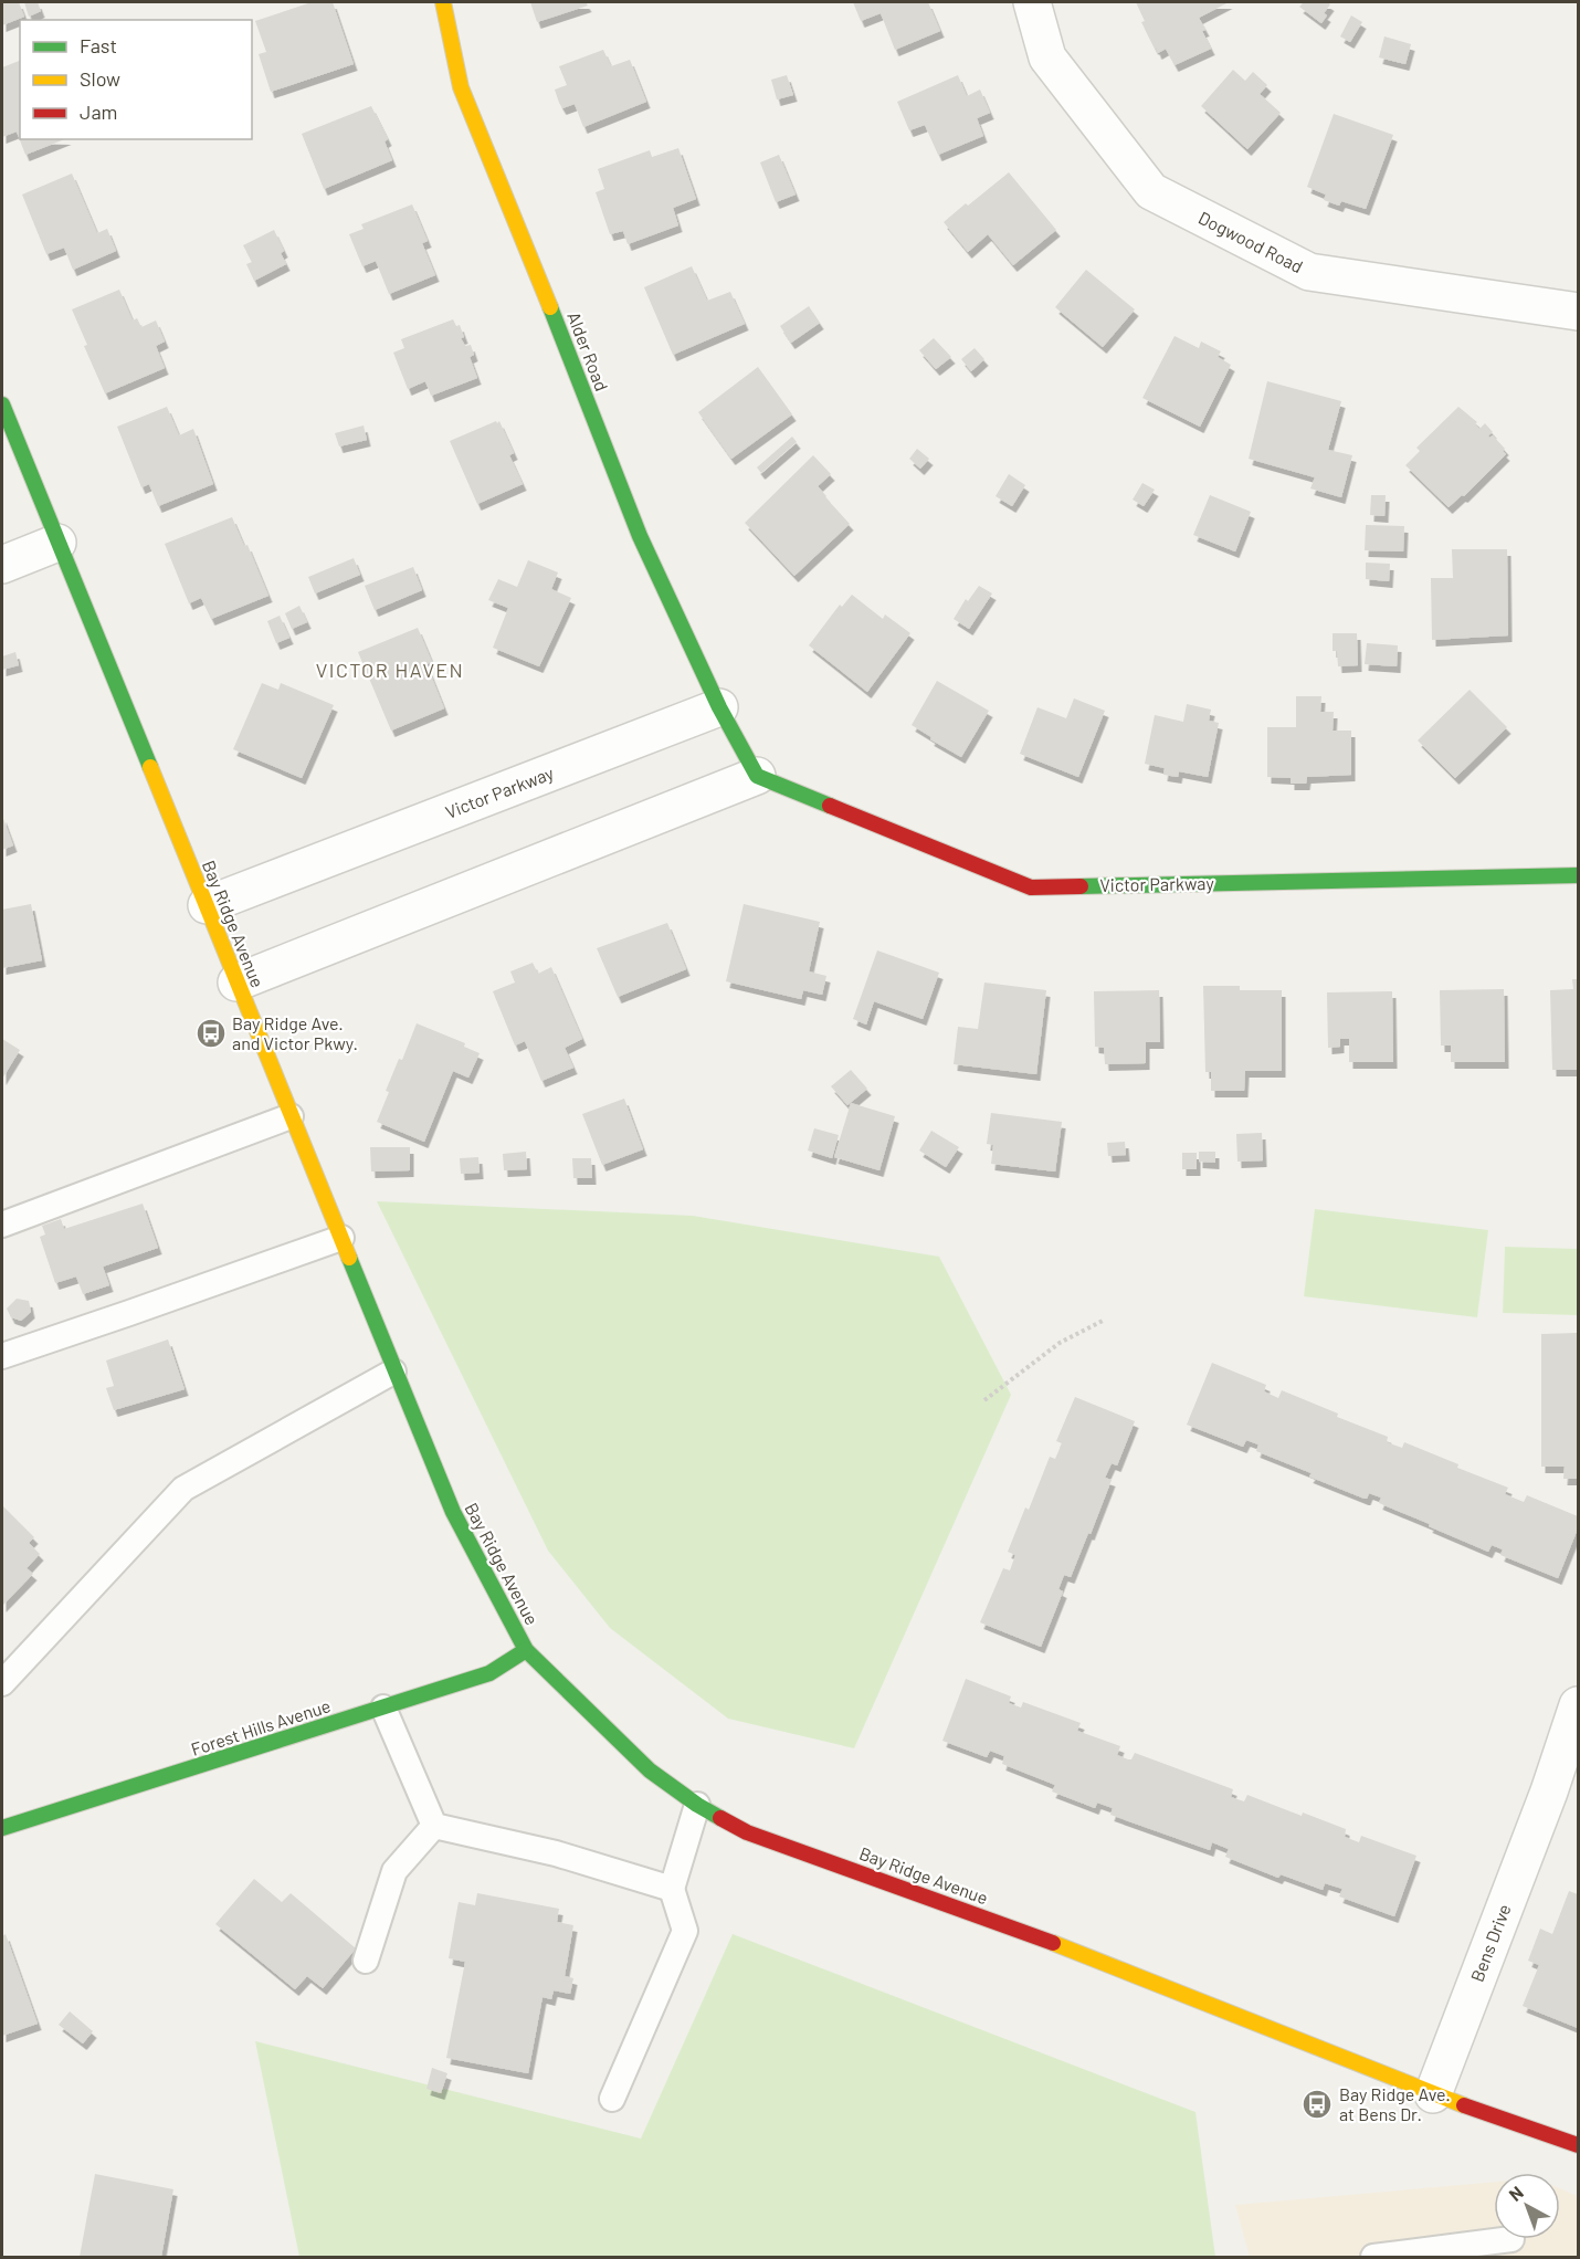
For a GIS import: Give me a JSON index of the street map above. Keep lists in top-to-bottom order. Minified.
{"streets":{"main road":["Alder Road","Victor Parkway","Bay Ridge Avenue","Forest Hills Avenue"],"street":["Dogwood Road","Bens Drive"]},"crossings":[["Alder Road","Victor Parkway"],["Victor Parkway","Bay Ridge Avenue"],["Bay Ridge Avenue","Forest Hills Avenue"],["Bay Ridge Avenue","Bens Drive"]],"districts":["VICTOR HAVEN"],"places":{"bus stop":["Bay Ridge Ave. and Victor Pkwy.","Bay Ridge Ave. at Bens Dr."]},"legend":["Fast","Slow","Jam"],"north":"top left"}
